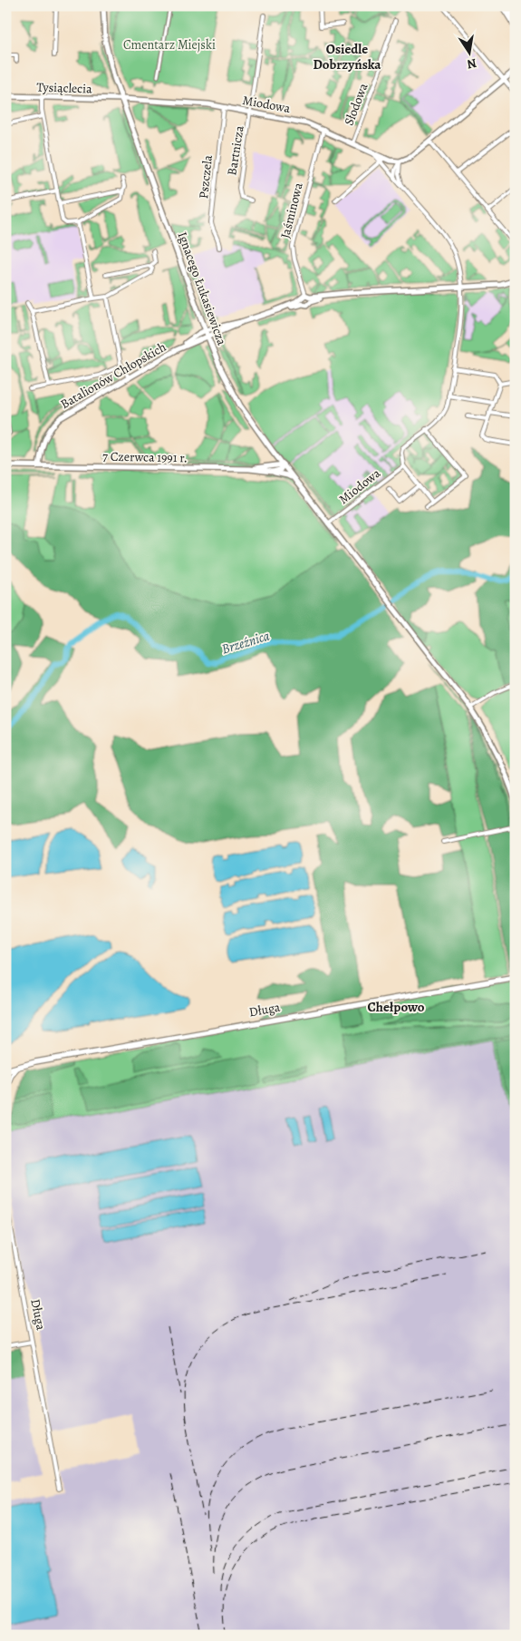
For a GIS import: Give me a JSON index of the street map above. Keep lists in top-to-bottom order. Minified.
{"streets":{"main road":["Długa"],"street":["Tysiąclecia","Miodowa","Słodowa","Bartnicza","Pszczela","Jaśminowa","Ignacego Łukasiewicza","Batalionów Chłopskich","7 Czerwca 1991 r."]},"crossings":[["Tysiąclecia","Miodowa"],["Tysiąclecia","Ignacego Łukasiewicza"],["Miodowa","Słodowa"],["Miodowa","Bartnicza"],["Miodowa","Pszczela"],["Miodowa","Jaśminowa"],["Miodowa","Ignacego Łukasiewicza"],["Ignacego Łukasiewicza","Batalionów Chłopskich"],["Ignacego Łukasiewicza","7 Czerwca 1991 r."],["Batalionów Chłopskich","7 Czerwca 1991 r."]],"districts":["Osiedle Dobrzyńska","Chełpowo"],"water":["Brzeźnica"],"parks":["Cmentarz Miejski"],"north":"bottom"}
